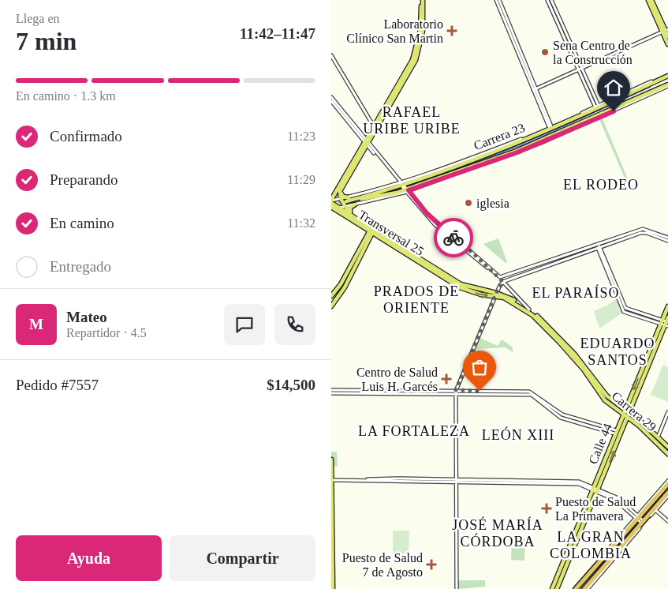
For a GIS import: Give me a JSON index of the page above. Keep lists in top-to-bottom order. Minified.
{"streets":{"main road":["Carrera 23","Transversal 25","Carrera 29","Calle 44"]},"crossings":[["Carrera 23","Transversal 25"],["Transversal 25","Carrera 29"],["Carrera 29","Calle 44"]],"districts":["RAFAEL URIBE URIBE","EL RODEO","PRADOS DE ORIENTE","EL PARAÍSO","EDUARDO SANTOS","LA FORTALEZA","LEÓN XIII","JOSÉ MARÍA CÓRDOBA","LA GRAN COLOMBIA"],"places":{"health":["Laboratorio Clínico San Martin","Centro de Salud Luis H. Garcés","Puesto de Salud La Primavera","Puesto de Salud 7 de Agosto"],"other":["Sena Centro de la Construcción","iglesia"]},"page":{"heading":["7 min","Llega en","11:42–11:47"],"panel":["Mateo","Repartidor · 4.5","Pedido #7557","$14,500"],"bar":"En camino · 1.3 km","list":[["Confirmado","11:23"],["Preparando","11:29"],["En camino","11:32"],"Entregado"],"round":"M","buttons":["Ayuda","Compartir"]}}
